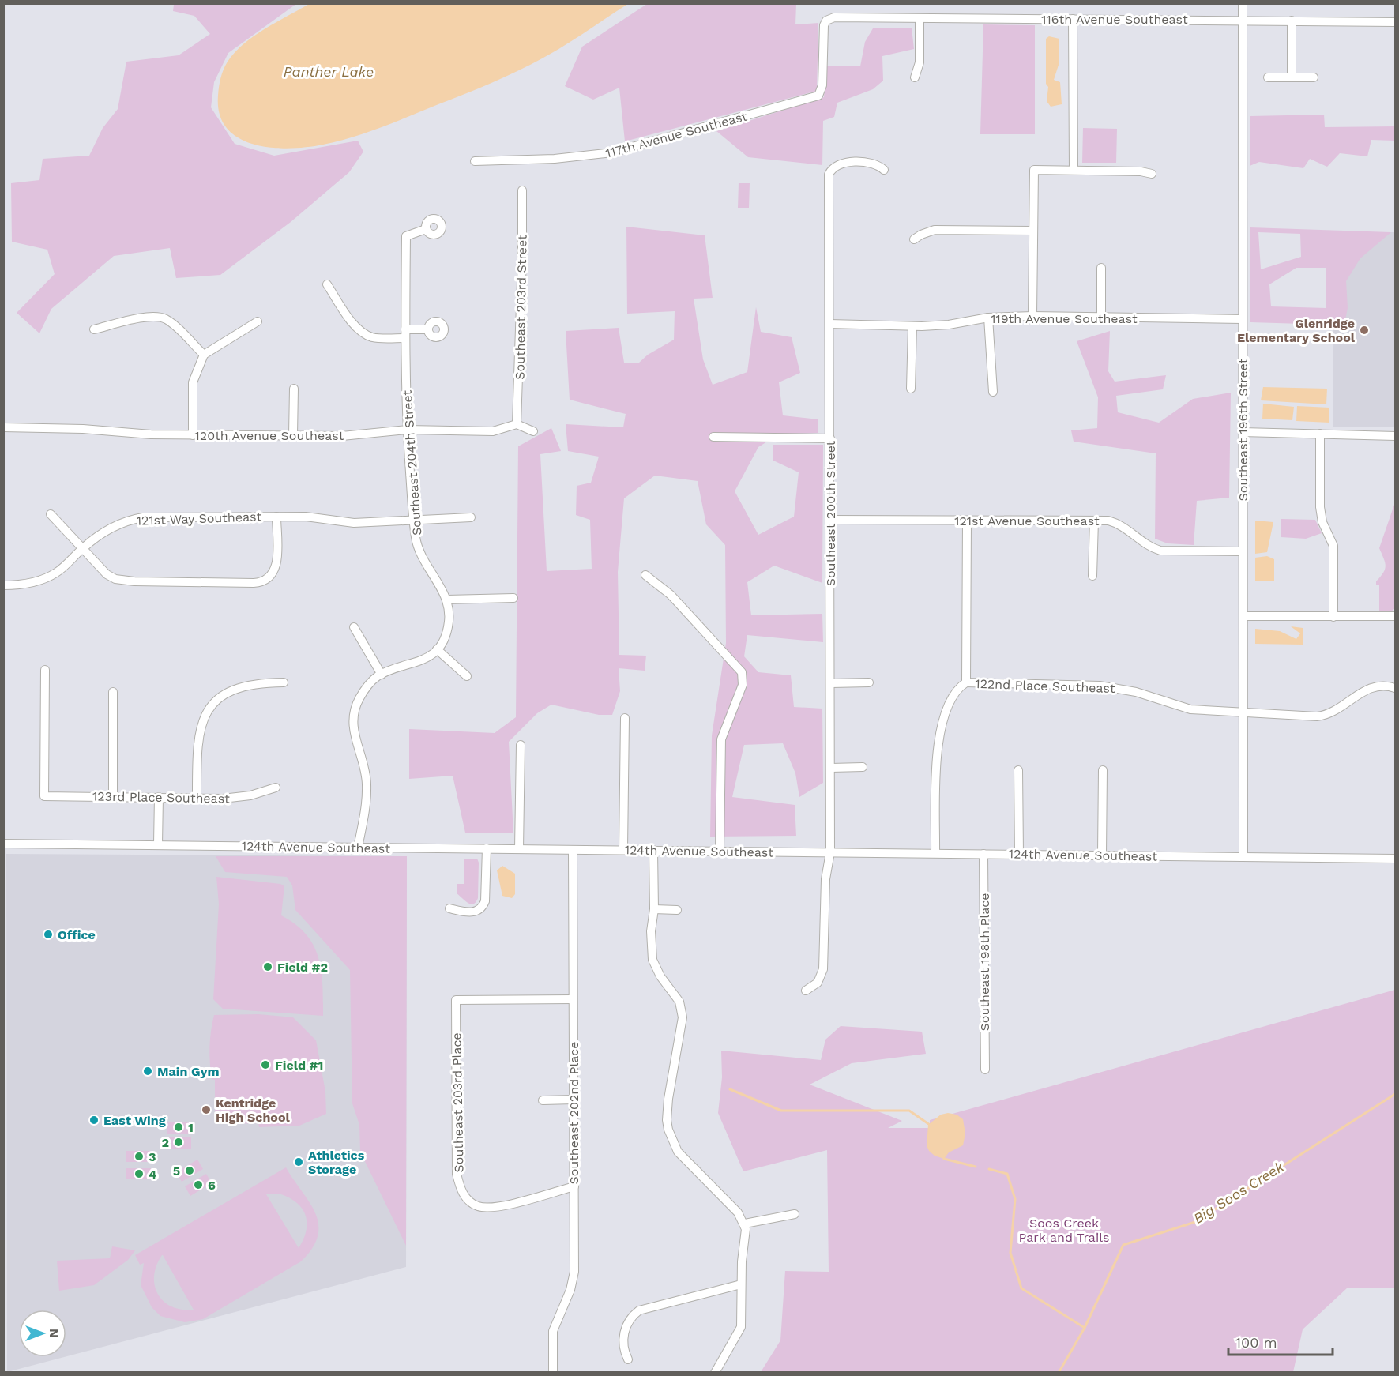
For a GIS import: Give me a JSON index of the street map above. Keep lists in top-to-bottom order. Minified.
{"streets":{"street":["116th Avenue Southeast","117th Avenue Southeast","Southeast 203rd Street","119th Avenue Southeast","Southeast 196th Street","120th Avenue Southeast","Southeast 204th Street","Southeast 200th Street","121st Way Southeast","121st Avenue Southeast","122nd Place Southeast","123rd Place Southeast","124th Avenue Southeast","Southeast 198th Place","Southeast 203rd Place","Southeast 202nd Place"]},"crossings":[["116th Avenue Southeast","117th Avenue Southeast"],["116th Avenue Southeast","Southeast 196th Street"],["Southeast 203rd Street","120th Avenue Southeast"],["119th Avenue Southeast","Southeast 196th Street"],["119th Avenue Southeast","Southeast 200th Street"],["Southeast 196th Street","121st Avenue Southeast"],["Southeast 196th Street","122nd Place Southeast"],["Southeast 196th Street","124th Avenue Southeast"],["120th Avenue Southeast","Southeast 204th Street"],["Southeast 204th Street","121st Way Southeast"],["Southeast 204th Street","124th Avenue Southeast"],["Southeast 200th Street","121st Avenue Southeast"],["Southeast 200th Street","124th Avenue Southeast"],["124th Avenue Southeast","Southeast 198th Place"],["124th Avenue Southeast","Southeast 202nd Place"],["Southeast 203rd Place","Southeast 202nd Place"]],"water":["Panther Lake","Big Soos Creek"],"parks":["Soos Creek Park and Trails"],"places":["Glenridge Elementary School","Office","Field #2","Field #1","Main Gym","Kentridge High School","East Wing","1","2","3","Athletics Storage","5","4","6"],"scale_bar":"100 m","north":"right"}
